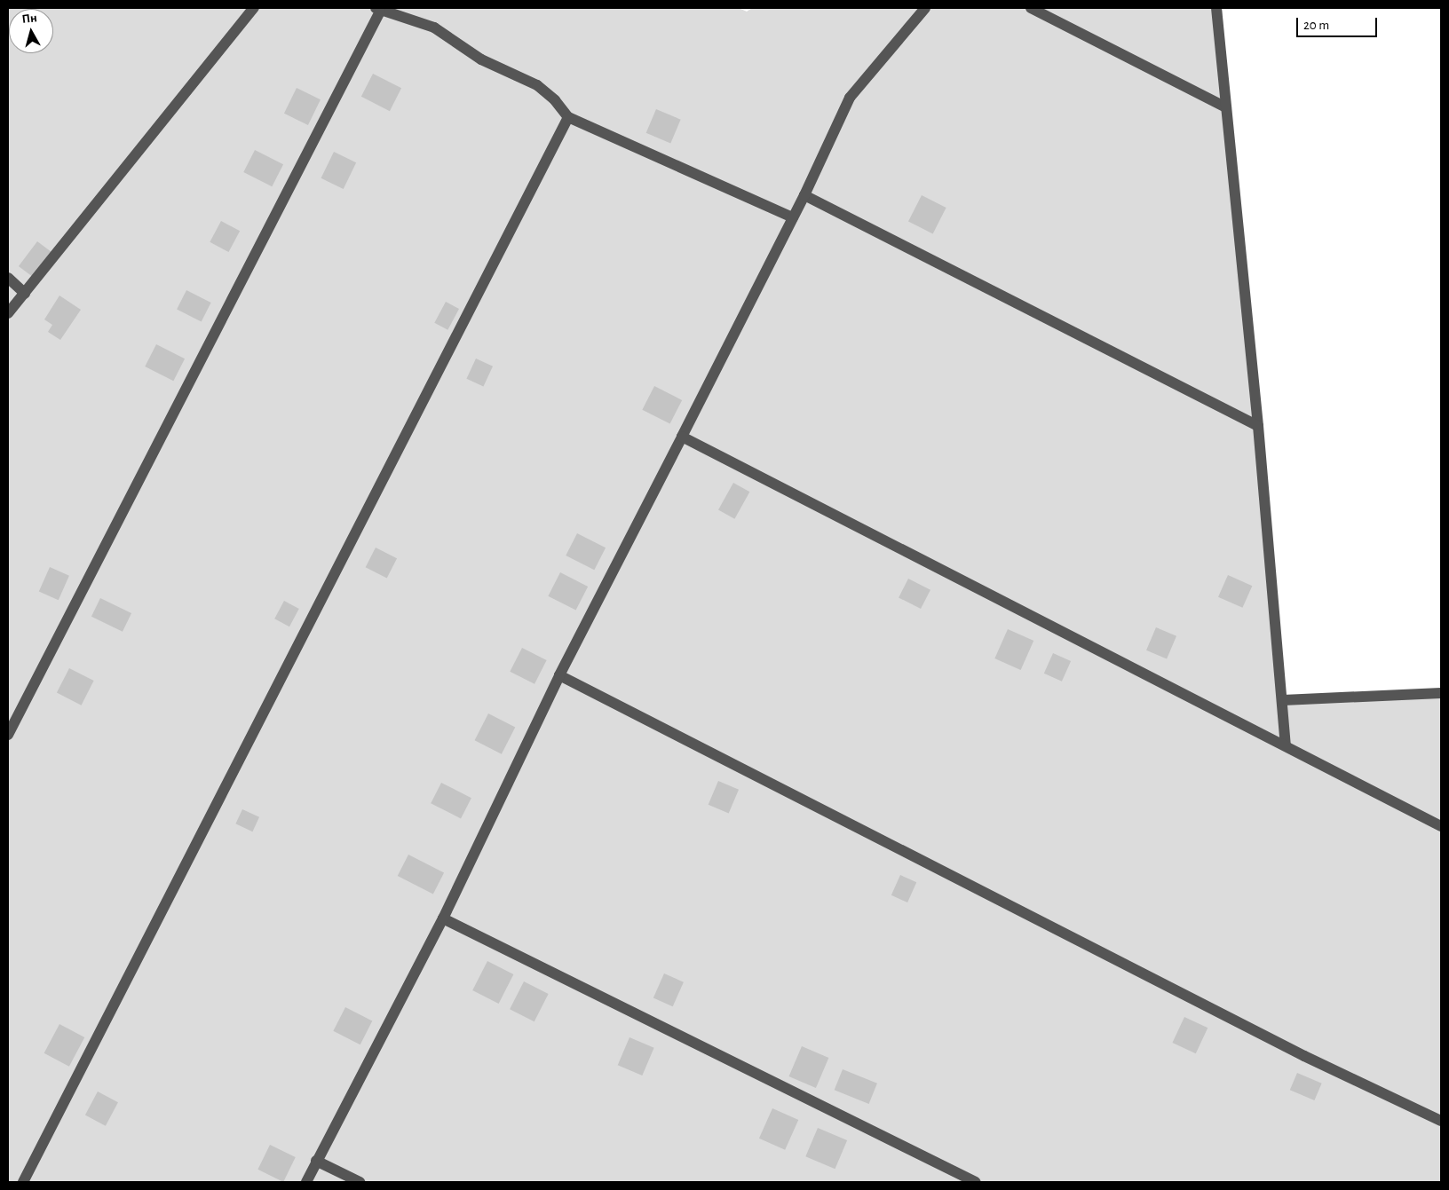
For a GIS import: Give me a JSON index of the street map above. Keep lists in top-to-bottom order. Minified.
{"scale_bar":"20 m","north":"top"}
